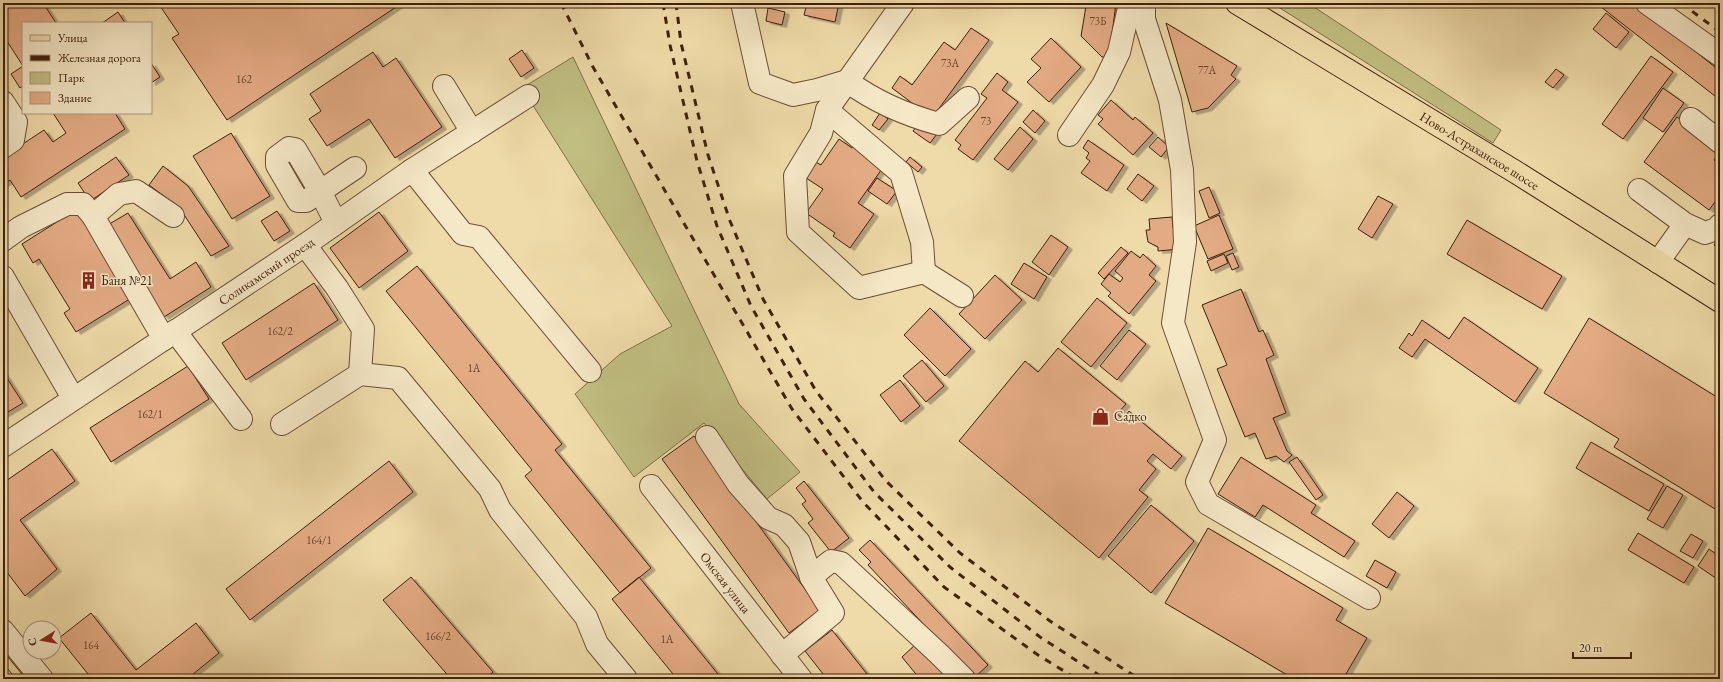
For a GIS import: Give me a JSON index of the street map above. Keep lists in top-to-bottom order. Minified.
{"streets":{"main road":["Ново-Астраханское шоссе"],"street":["Соликамский проезд","Омская улица"]},"places":{"building":["Баня №21"],"shop":["Садко"]},"house_numbers":["73Б","73А","77А","162","73","162/2","1А","162/1","164/1","166/2","1А","164"],"legend":["Улица","Железная дорога","Парк","Здание"],"scale_bar":"20 m","north":"left"}
